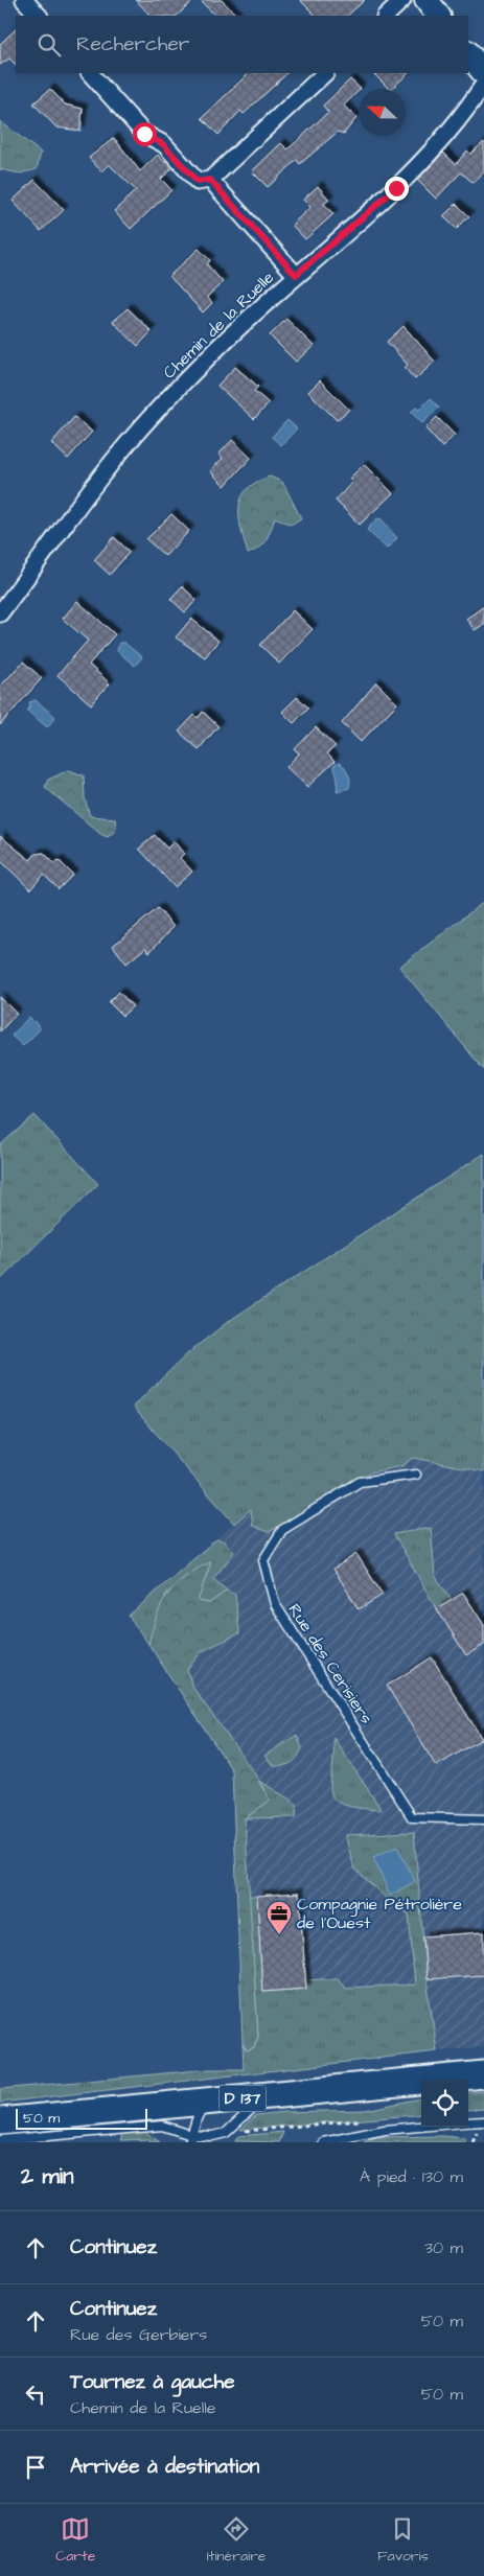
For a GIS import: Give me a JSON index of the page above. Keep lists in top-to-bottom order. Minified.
{"streets":{"main road":["D 137"],"street":["Chemin de la Ruelle"],"lane":["Rue des Cerisiers"]},"places":{"office":["Compagnie Pétrolière de l'Ouest"]},"scale_bar":"50 m","north":"left","page":{"search":"Rechercher","scale":"50 m","heading":["2 min","À pied · 130 m"],"list":[["Continuez","30 m"],["Continuez","Rue des Gerbiers","50 m"],["Tournez à gauche","Chemin de la Ruelle","50 m"],"Arrivée à destination"],"nav":["Carte","Itinéraire","Favoris"]}}
